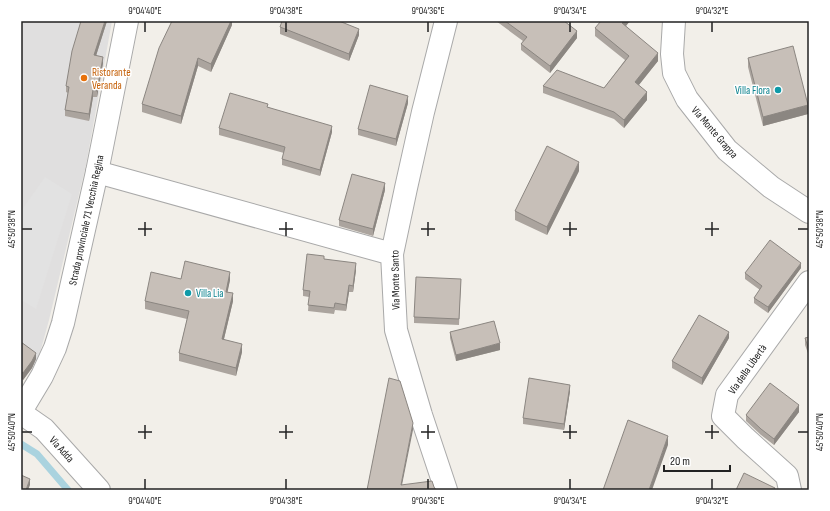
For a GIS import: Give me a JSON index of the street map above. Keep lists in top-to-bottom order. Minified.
{"streets":{"street":["Via Monte Grappa","Strada provinciale 71 Vecchia Regina","Via Monte Santo","Via della Libertà","Via Adda"]},"crossings":[["Strada provinciale 71 Vecchia Regina","Via Adda"]],"places":["Ristorante Veranda","Villa Flora","Villa Lia"],"scale_bar":"20 m","coordinates":["9°04'40\"E","9°04'38\"E","9°04'36\"E","9°04'34\"E","9°04'32\"E","45°50'38\"N","45°50'40\"N"]}
